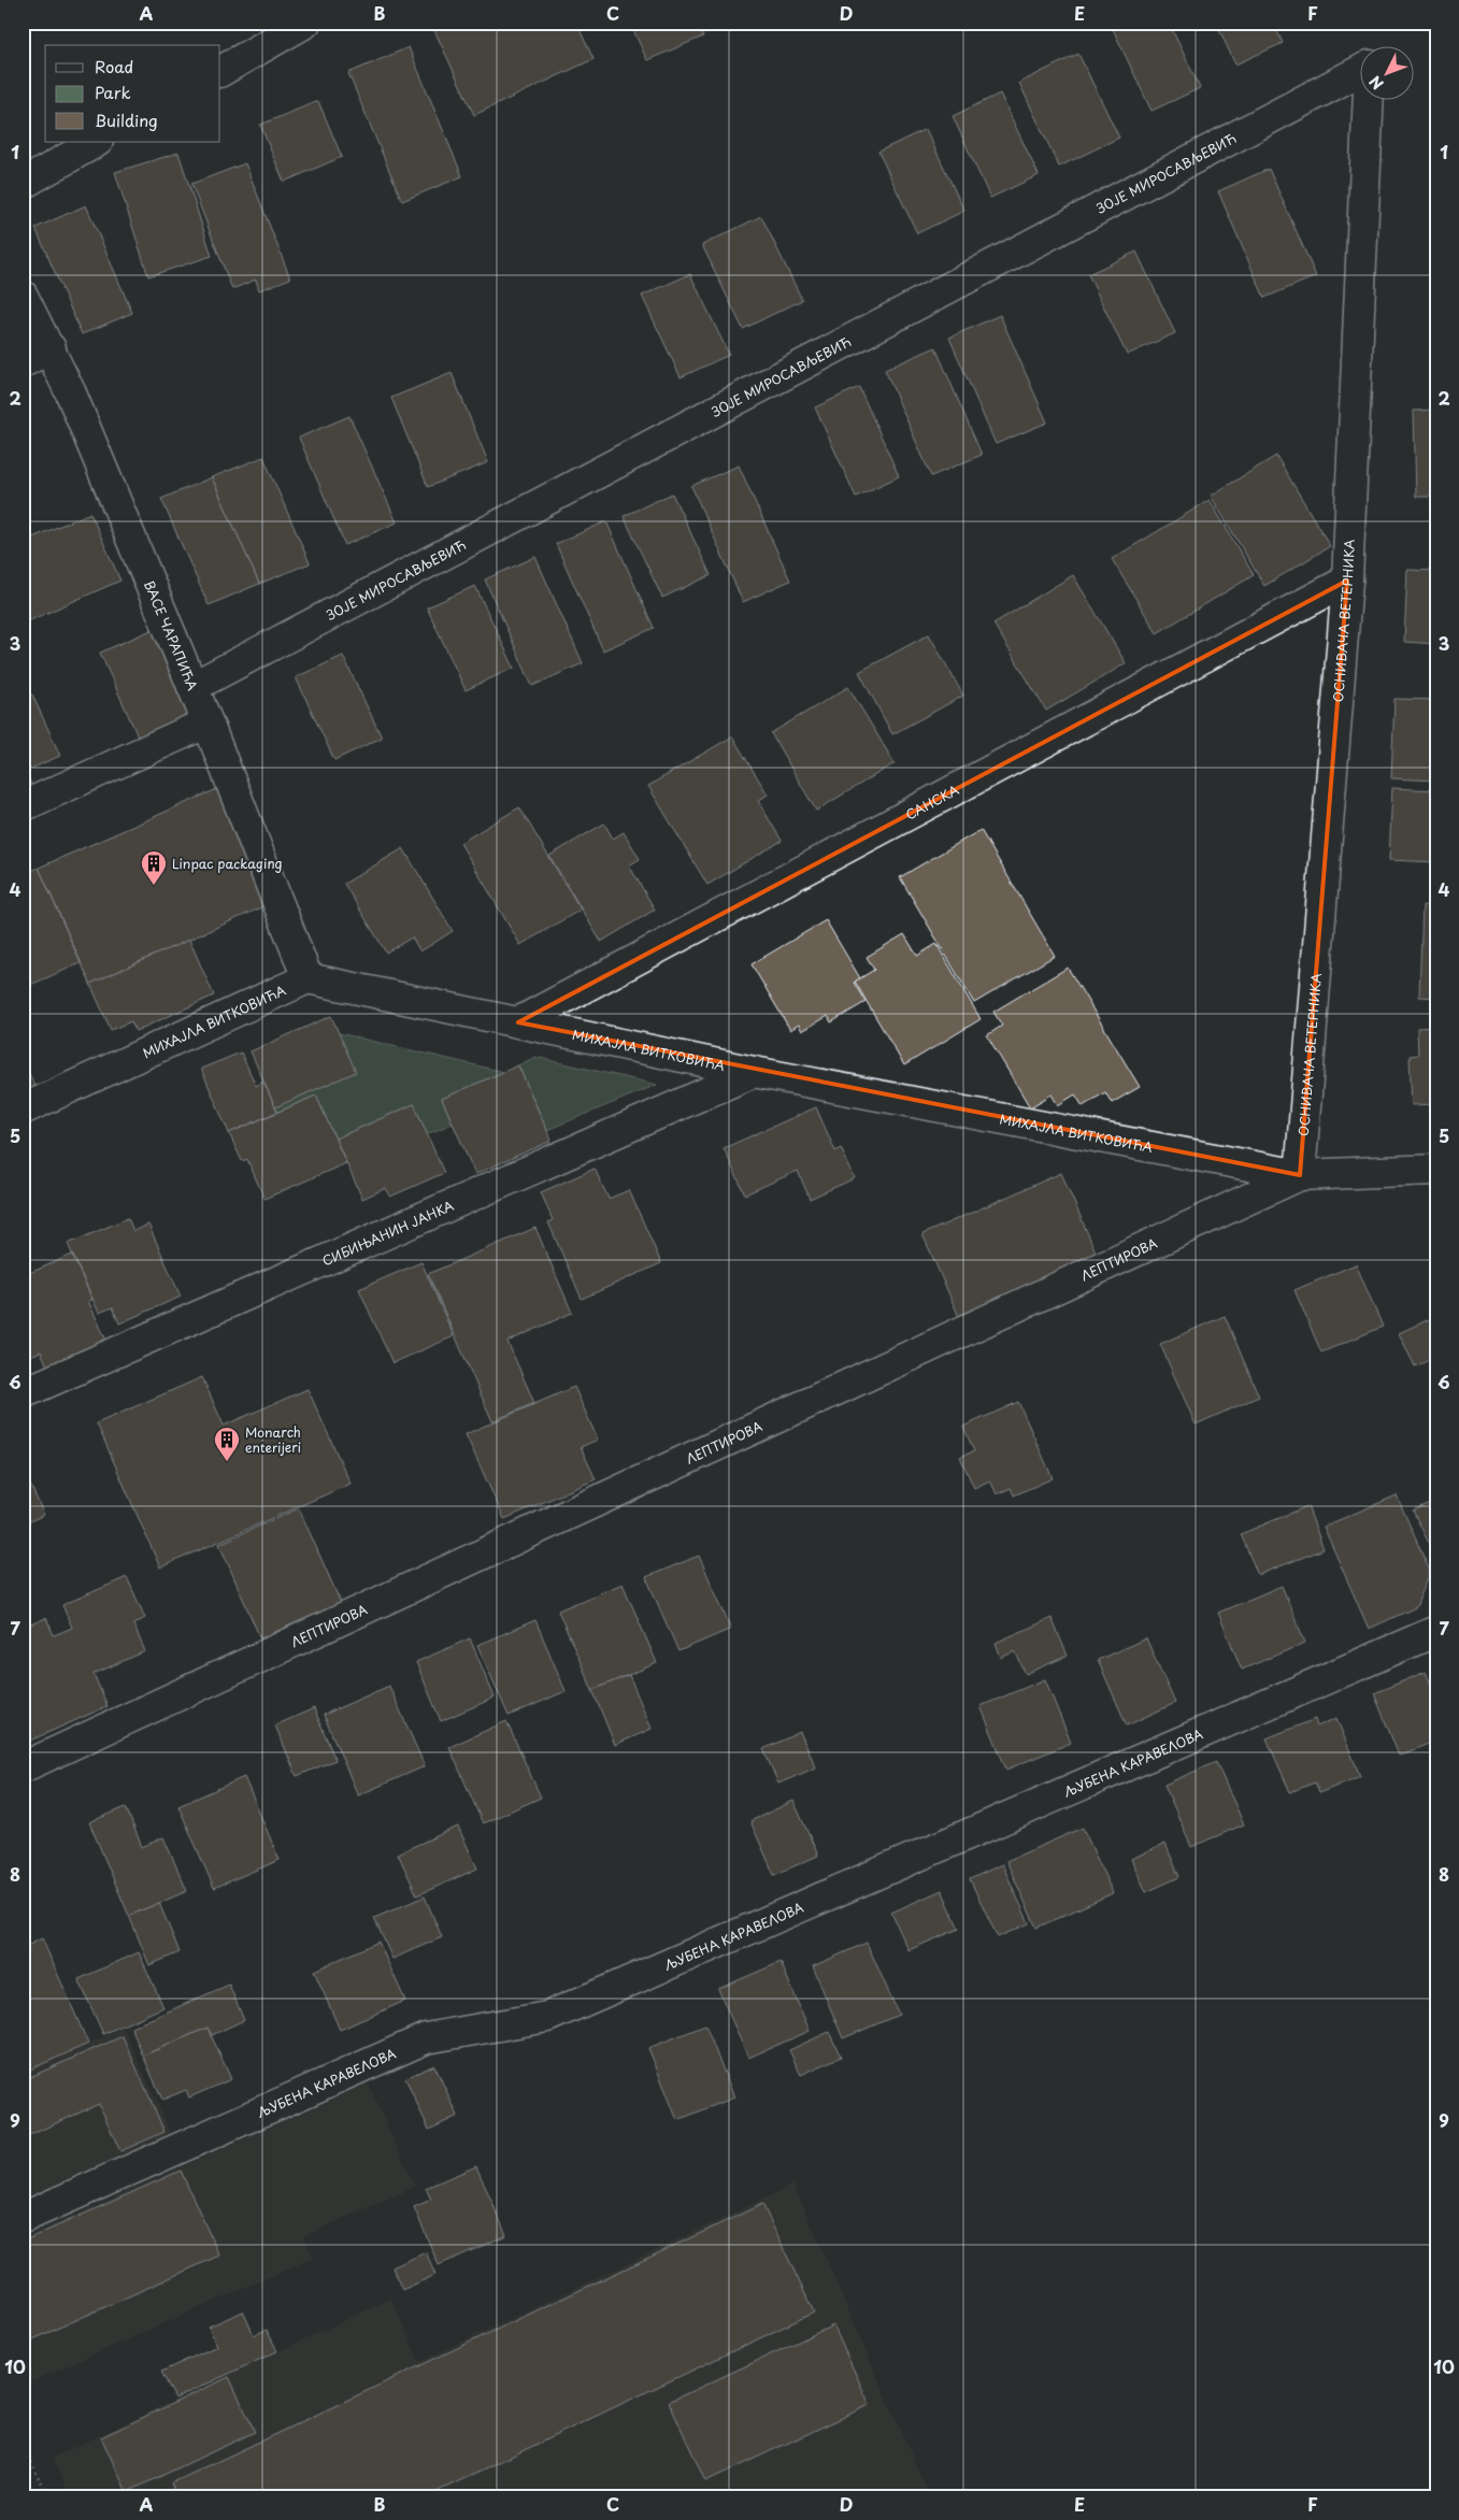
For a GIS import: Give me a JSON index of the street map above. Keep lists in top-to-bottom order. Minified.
{"streets":{"street":["ЗОЈЕ МИРОСАВЉЕВИЋ","ОСНИВАЧА ВЕТЕРНИКА","ВАСЕ ЧАРАПИЋА","САНСКА","МИХАЈЛА ВИТКОВИЋА","СИБИЊАНИН ЈАНКА","ЛЕПТИРОВА","ЉУБЕНА КАРАВЕЛОВА"]},"crossings":[["ЗОЈЕ МИРОСАВЉЕВИЋ","ВАСЕ ЧАРАПИЋА"],["ОСНИВАЧА ВЕТЕРНИКА","САНСКА"],["ОСНИВАЧА ВЕТЕРНИКА","МИХАЈЛА ВИТКОВИЋА"],["ОСНИВАЧА ВЕТЕРНИКА","ЛЕПТИРОВА"],["ВАСЕ ЧАРАПИЋА","МИХАЈЛА ВИТКОВИЋА"],["САНСКА","МИХАЈЛА ВИТКОВИЋА"],["МИХАЈЛА ВИТКОВИЋА","СИБИЊАНИН ЈАНКА"],["МИХАЈЛА ВИТКОВИЋА","ЛЕПТИРОВА"]],"places":{"building":["Linpac packaging","Monarch enterijeri"]},"legend":["Road","Park","Building"],"north":"bottom left","grid":{"columns":["A","B","C","D","E","F"],"rows":["1","2","3","4","5","6","7","8","9","10"]}}
